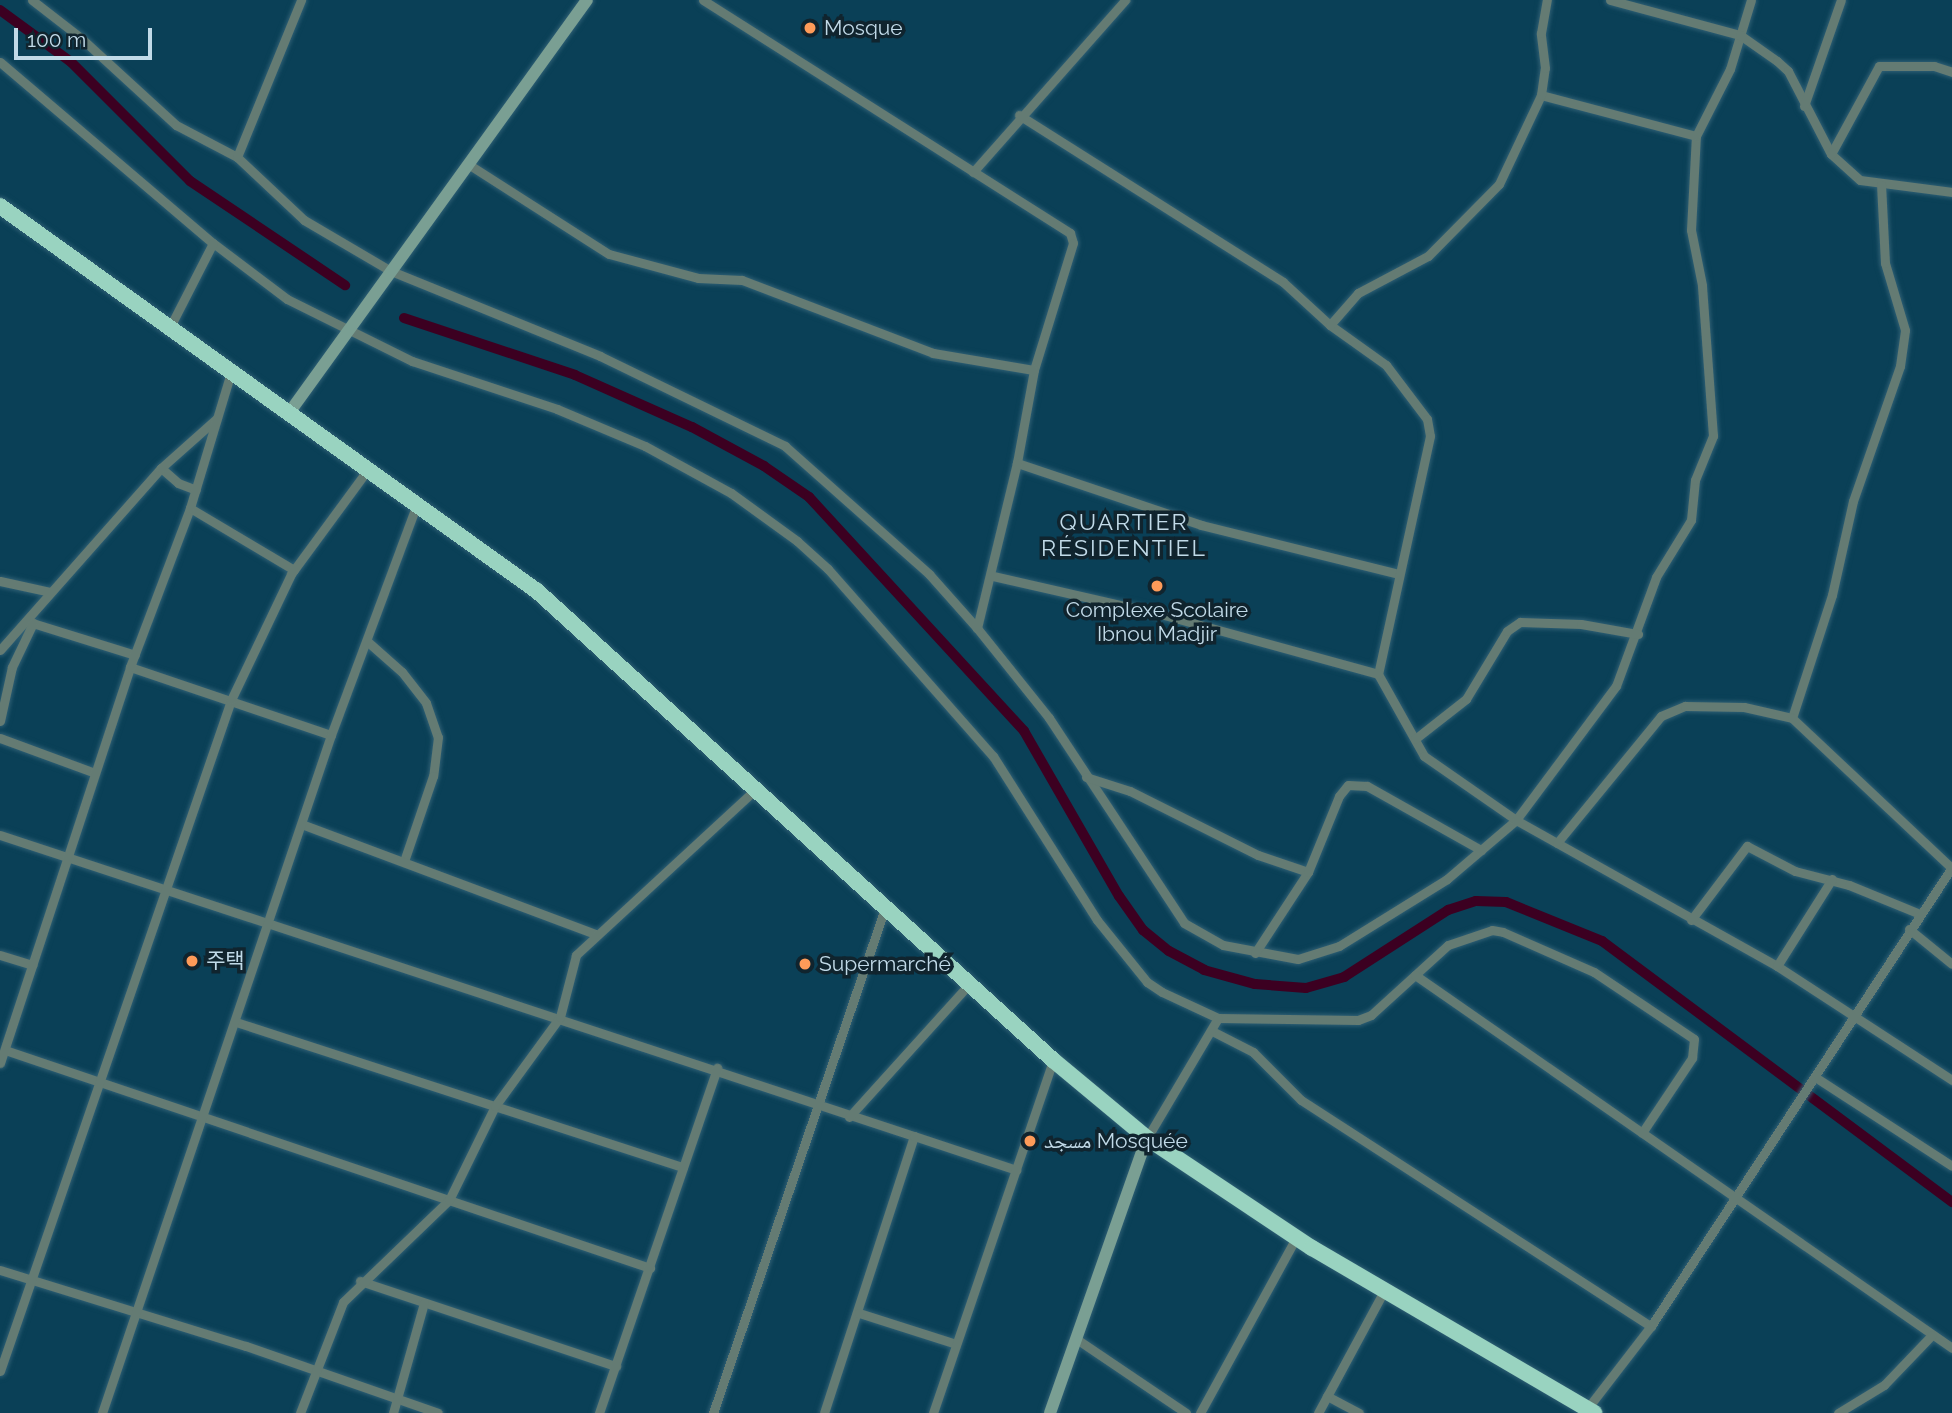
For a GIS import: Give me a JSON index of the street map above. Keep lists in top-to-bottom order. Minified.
{"districts":["QUARTIER RÉSIDENTIEL"],"places":["Mosque","Complexe Scolaire Ibnou Madjir","주택","Supermarché","مسجد Mosquée"],"scale_bar":"100 m"}
